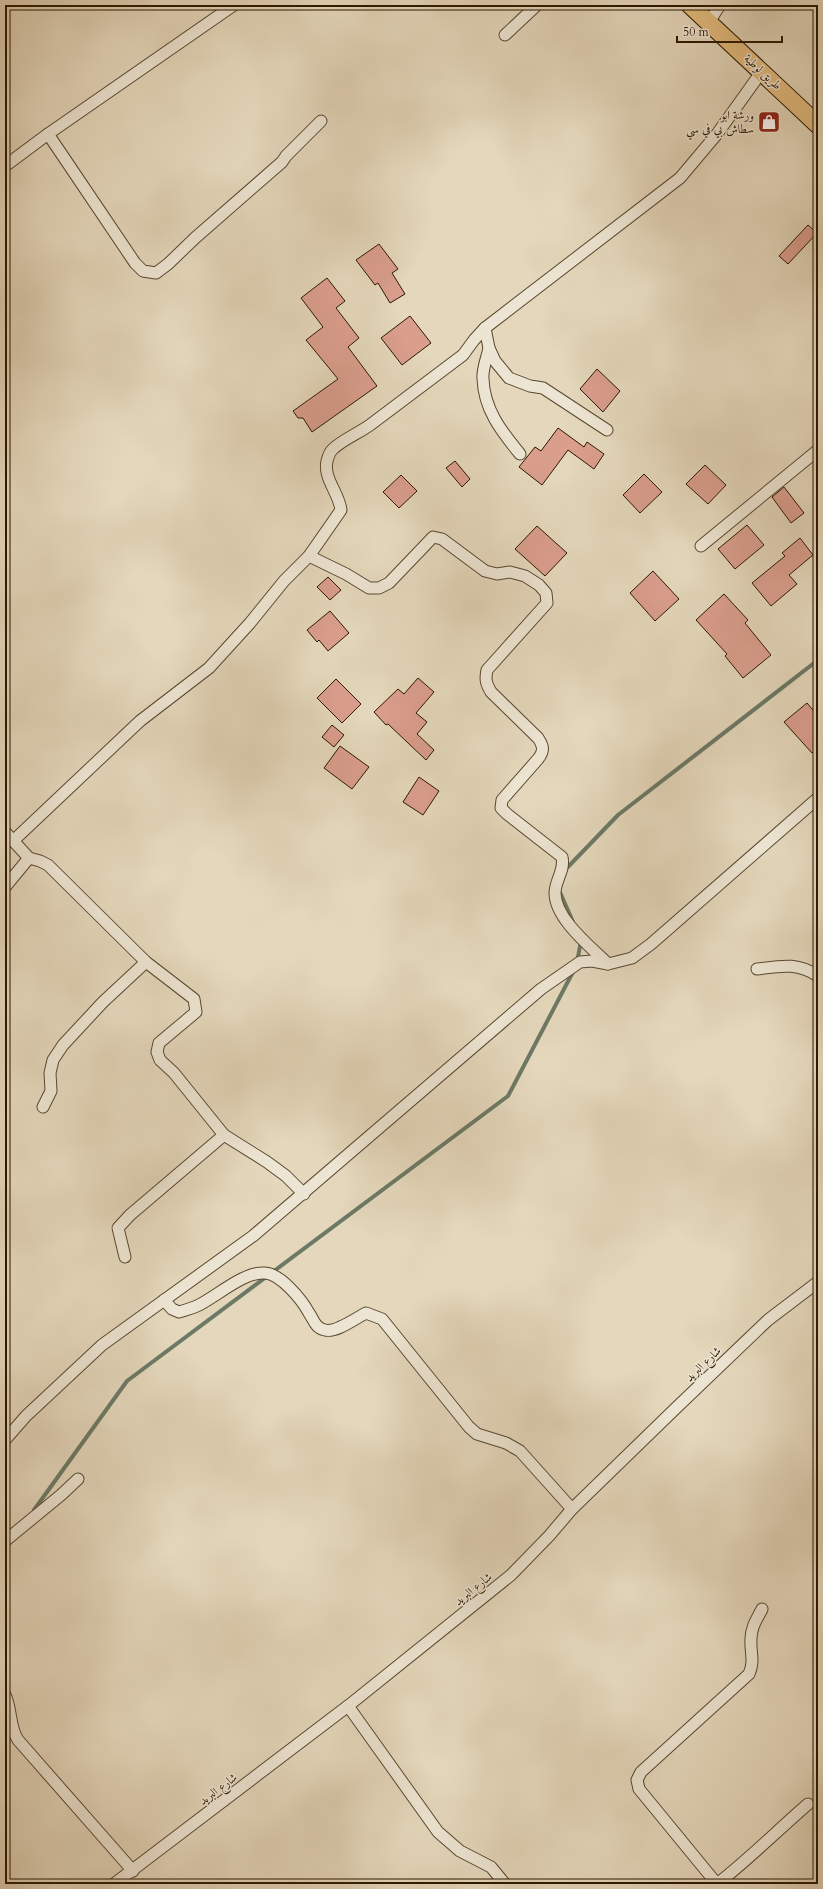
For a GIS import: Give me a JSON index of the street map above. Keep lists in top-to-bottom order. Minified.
{"streets":{"main road":["طريق لوطية"],"street":["شارع البريد"]},"places":{"shop":["ورشة ابو سطاش بي في سي"]},"scale_bar":"50 m"}
